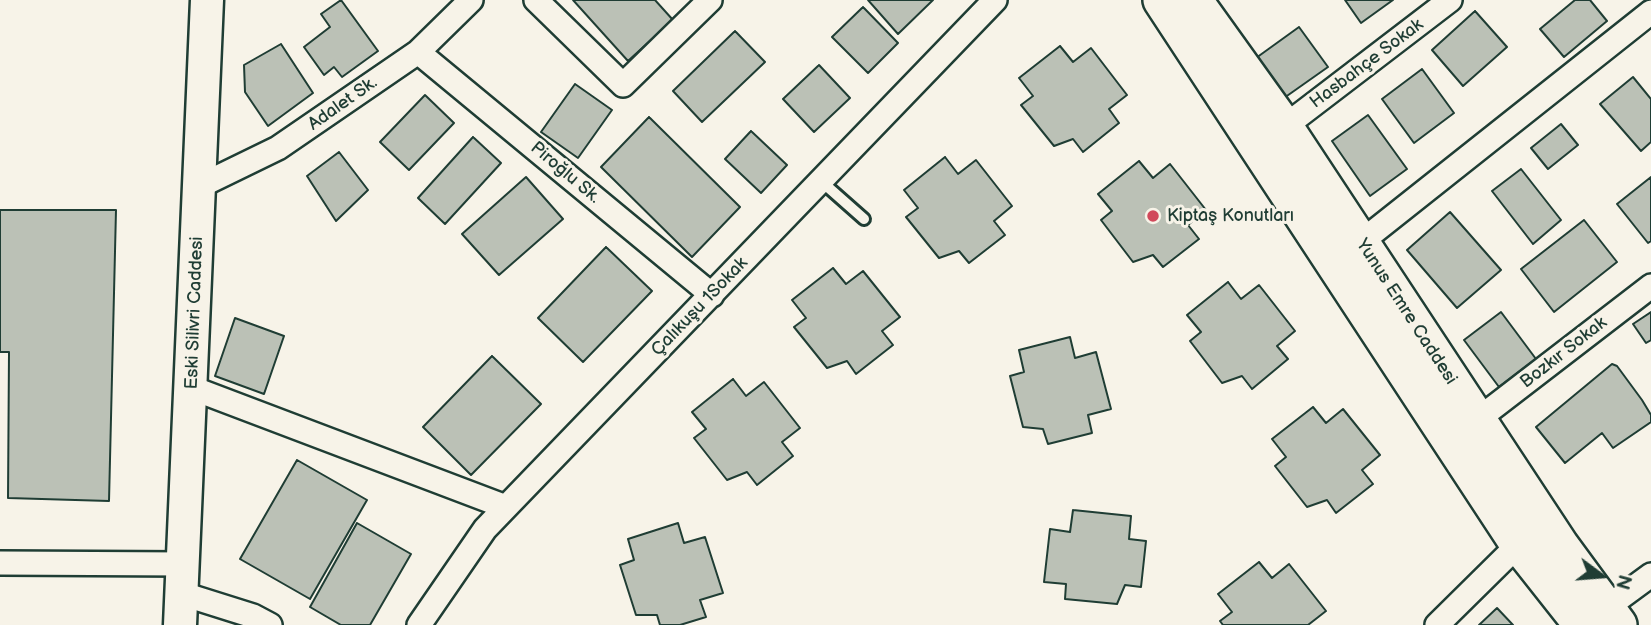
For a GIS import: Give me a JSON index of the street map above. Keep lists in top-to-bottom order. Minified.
{"streets":{"main road":["Yunus Emre Caddesi","Eski Silivri Caddesi"],"street":["Hasbahçe Sokak","Adalet Sk.","Piroğlu Sk.","Çalıkuşu 1Sokak","Bozkır Sokak"]},"crossings":[["Hasbahçe Sokak","Yunus Emre Caddesi"],["Adalet Sk.","Piroğlu Sk."],["Adalet Sk.","Eski Silivri Caddesi"],["Piroğlu Sk.","Çalıkuşu 1Sokak"],["Yunus Emre Caddesi","Bozkır Sokak"]],"places":["Kiptaş Konutları"],"north":"right"}
